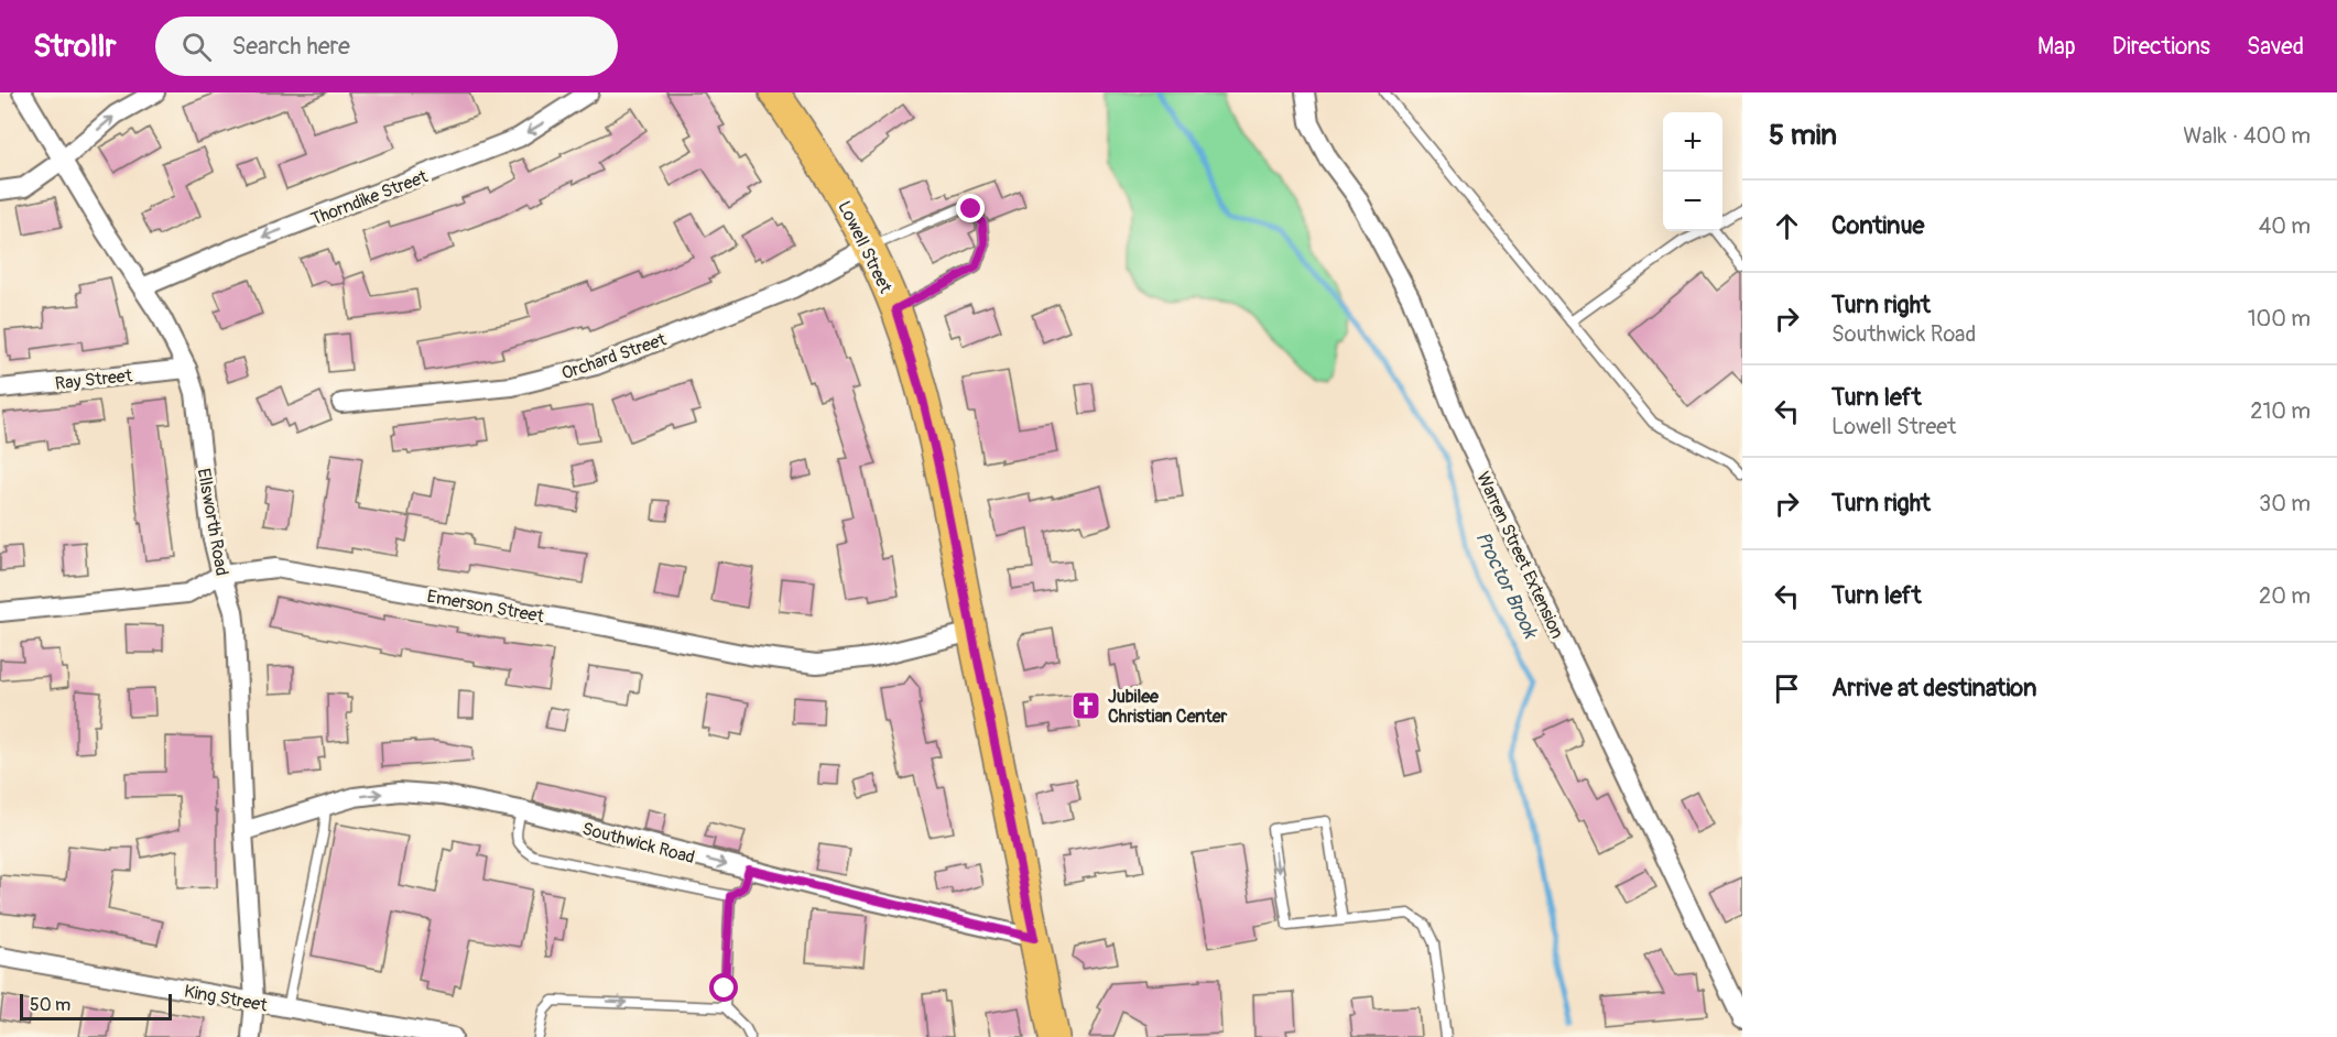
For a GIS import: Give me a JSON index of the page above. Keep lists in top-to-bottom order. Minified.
{"streets":{"main road":["Lowell Street"],"street":["Thorndike Street","Orchard Street","Ray Street","Ellsworth Road","Warren Street Extension","Emerson Street","Southwick Road","King Street"]},"crossings":[["Thorndike Street","Ellsworth Road"],["Lowell Street","Orchard Street"],["Lowell Street","Emerson Street"],["Lowell Street","Southwick Road"],["Ray Street","Ellsworth Road"],["Ellsworth Road","Emerson Street"],["Ellsworth Road","Southwick Road"],["Ellsworth Road","King Street"]],"one_way":["Thorndike Street","Southwick Road"],"water":["Proctor Brook"],"places":{"church":["Jubilee Christian Center"]},"scale_bar":"50 m","page":{"header":"Strollr","search":"Search here","nav":["Map","Directions","Saved"],"heading":["5 min","Walk · 400 m"],"map_buttons":["+","−"],"list":[["Continue","40 m"],["Turn right","Southwick Road","100 m"],["Turn left","Lowell Street","210 m"],["Turn right","30 m"],["Turn left","20 m"],"Arrive at destination"],"scale":"50 m"}}
